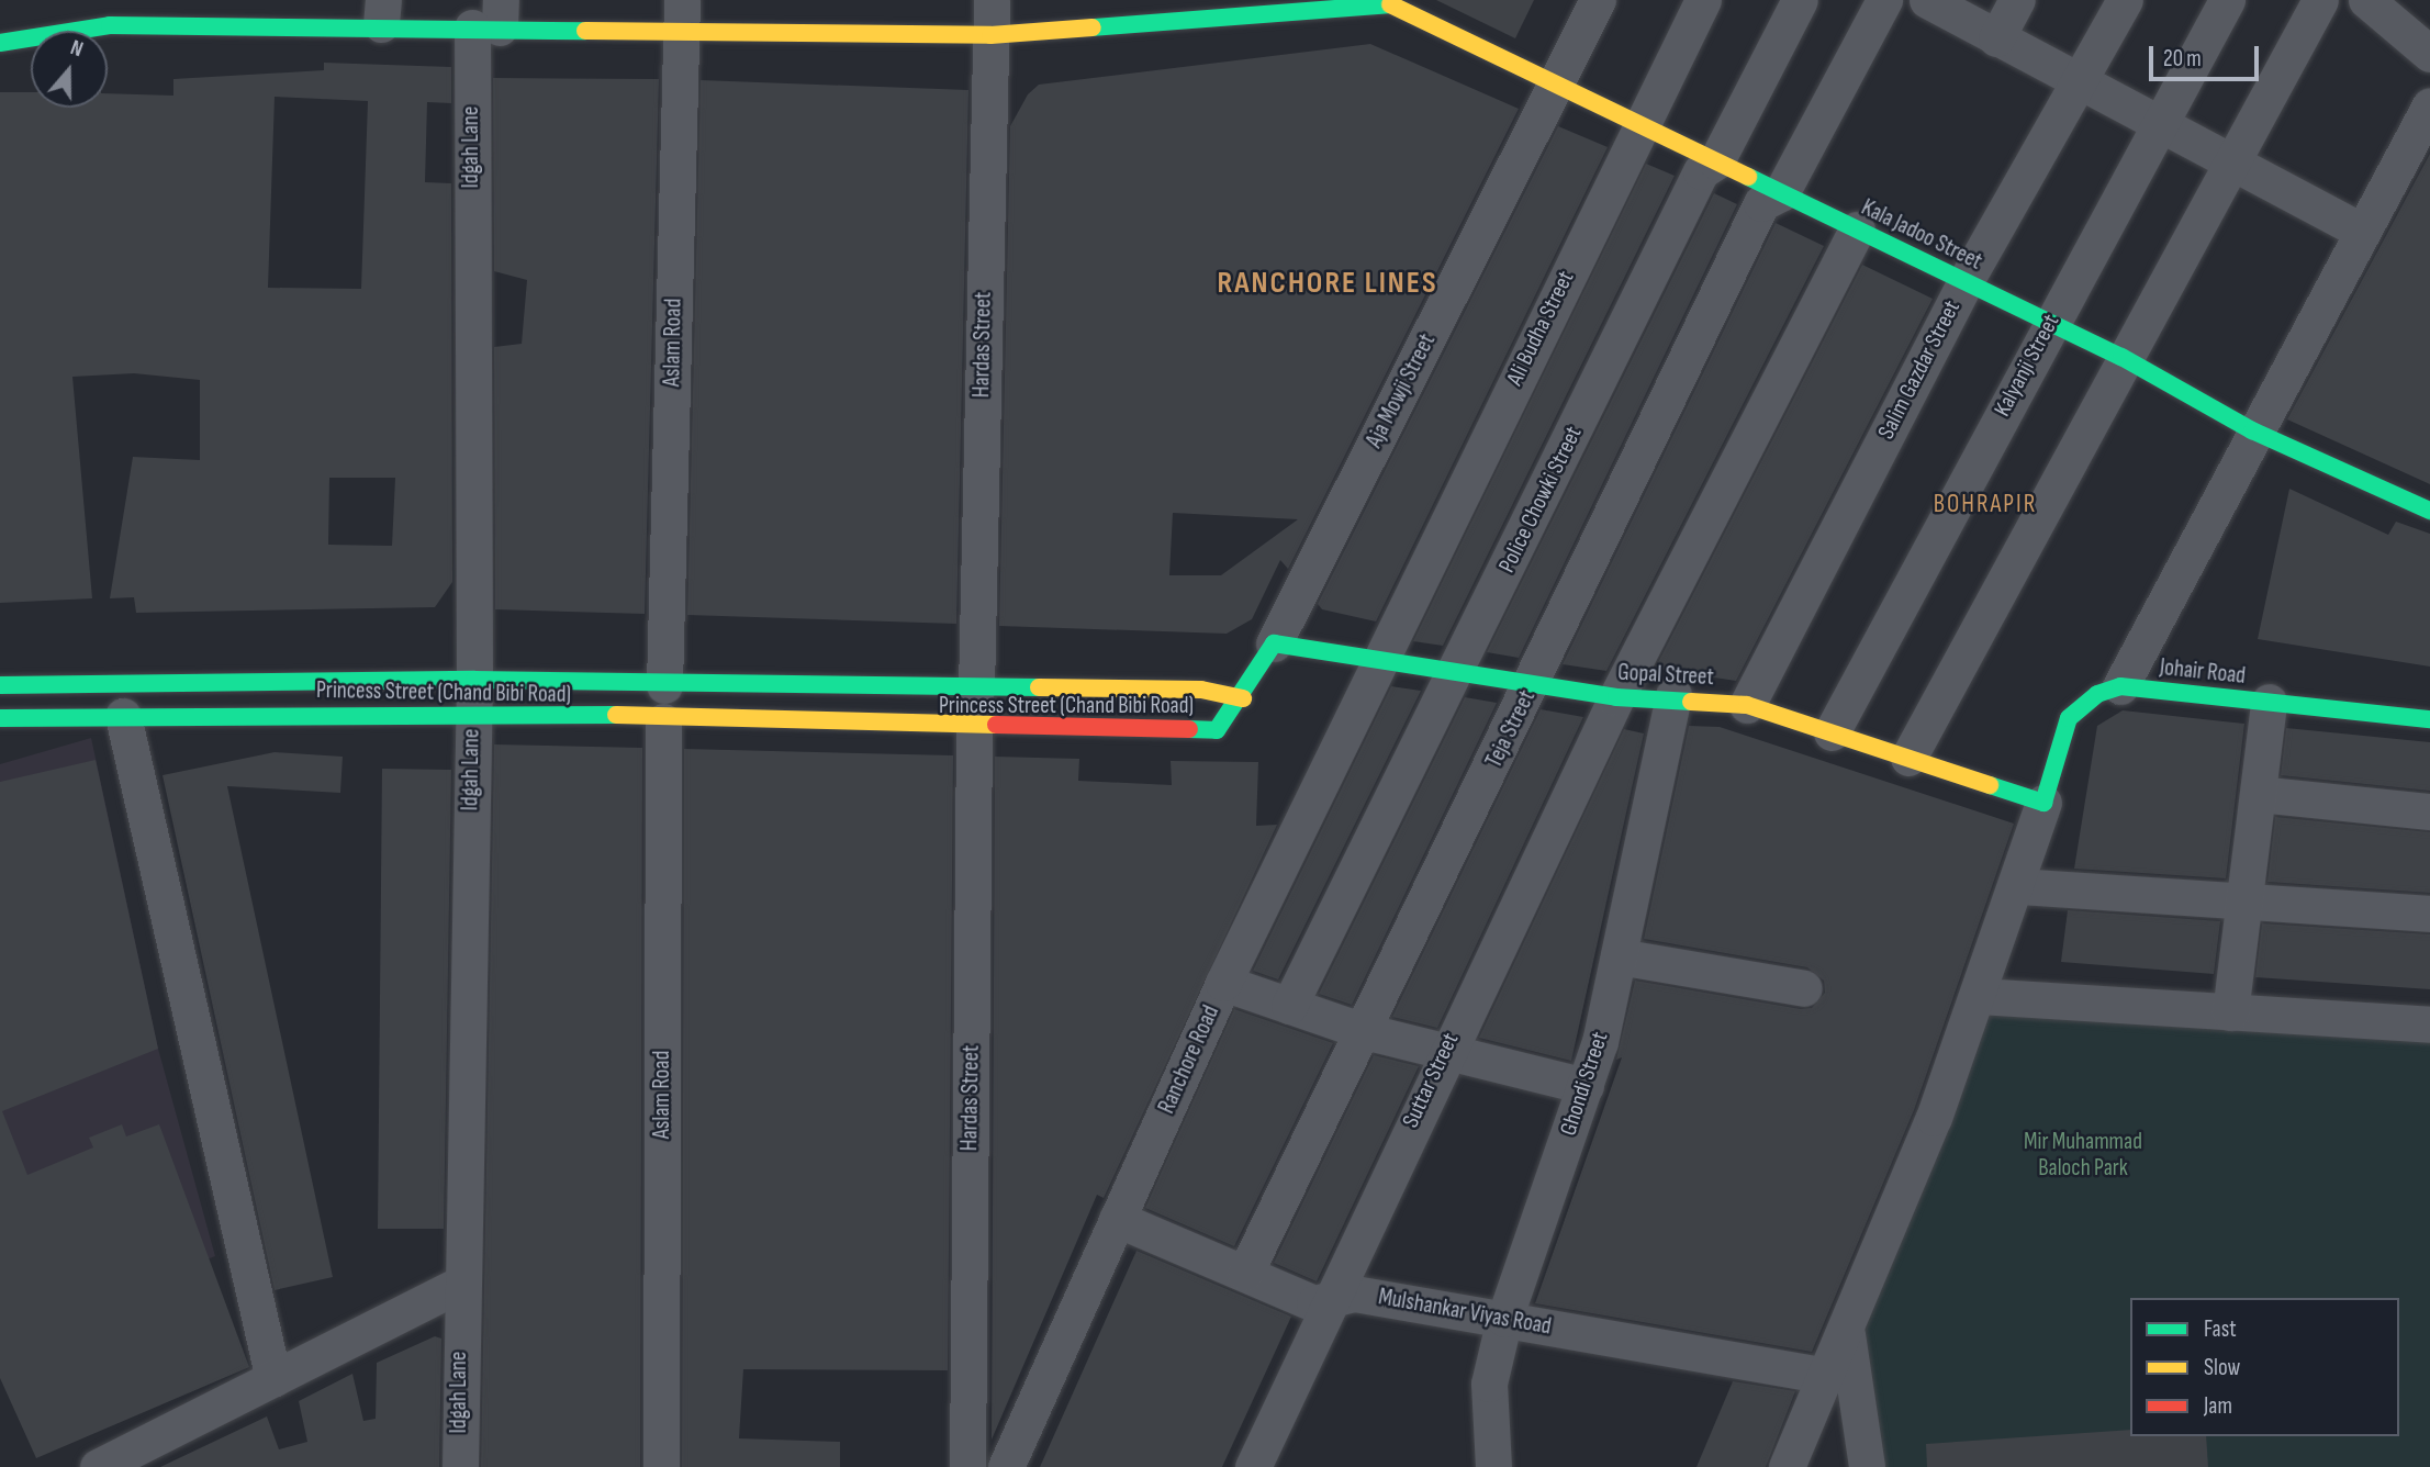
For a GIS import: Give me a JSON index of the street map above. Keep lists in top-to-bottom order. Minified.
{"streets":{"street":["Idgah Lane","Kala Jadoo Street","Ali Budha Street","Aslam Road","Hardas Street","Kalyanji Street","Salim Gazdar Street","Aja Mowji Street","Police Chowki Street","Johair Road","Gopal Street","Princess Street (Chand Bibi Road)","Teja Street","Ranchore Road","Suttar Street","Ghondi Street","Mulshankar Viyas Road"]},"crossings":[["Idgah Lane","Princess Street (Chand Bibi Road)"],["Kala Jadoo Street","Ali Budha Street"],["Kala Jadoo Street","Kalyanji Street"],["Kala Jadoo Street","Salim Gazdar Street"],["Kala Jadoo Street","Aja Mowji Street"],["Kala Jadoo Street","Police Chowki Street"],["Kala Jadoo Street","Teja Street"],["Kala Jadoo Street","Suttar Street"],["Ali Budha Street","Gopal Street"],["Ali Budha Street","Ranchore Road"],["Aslam Road","Princess Street (Chand Bibi Road)"],["Hardas Street","Princess Street (Chand Bibi Road)"],["Kalyanji Street","Gopal Street"],["Salim Gazdar Street","Gopal Street"],["Aja Mowji Street","Gopal Street"],["Aja Mowji Street","Princess Street (Chand Bibi Road)"],["Police Chowki Street","Gopal Street"],["Gopal Street","Teja Street"],["Gopal Street","Ranchore Road"],["Gopal Street","Suttar Street"],["Gopal Street","Ghondi Street"],["Teja Street","Mulshankar Viyas Road"],["Ranchore Road","Mulshankar Viyas Road"],["Suttar Street","Mulshankar Viyas Road"],["Ghondi Street","Mulshankar Viyas Road"]],"districts":["RANCHORE LINES","BOHRAPIR"],"parks":["Mir Muhammad Baloch Park"],"legend":["Fast","Slow","Jam"],"scale_bar":"20 m","north":"top"}
